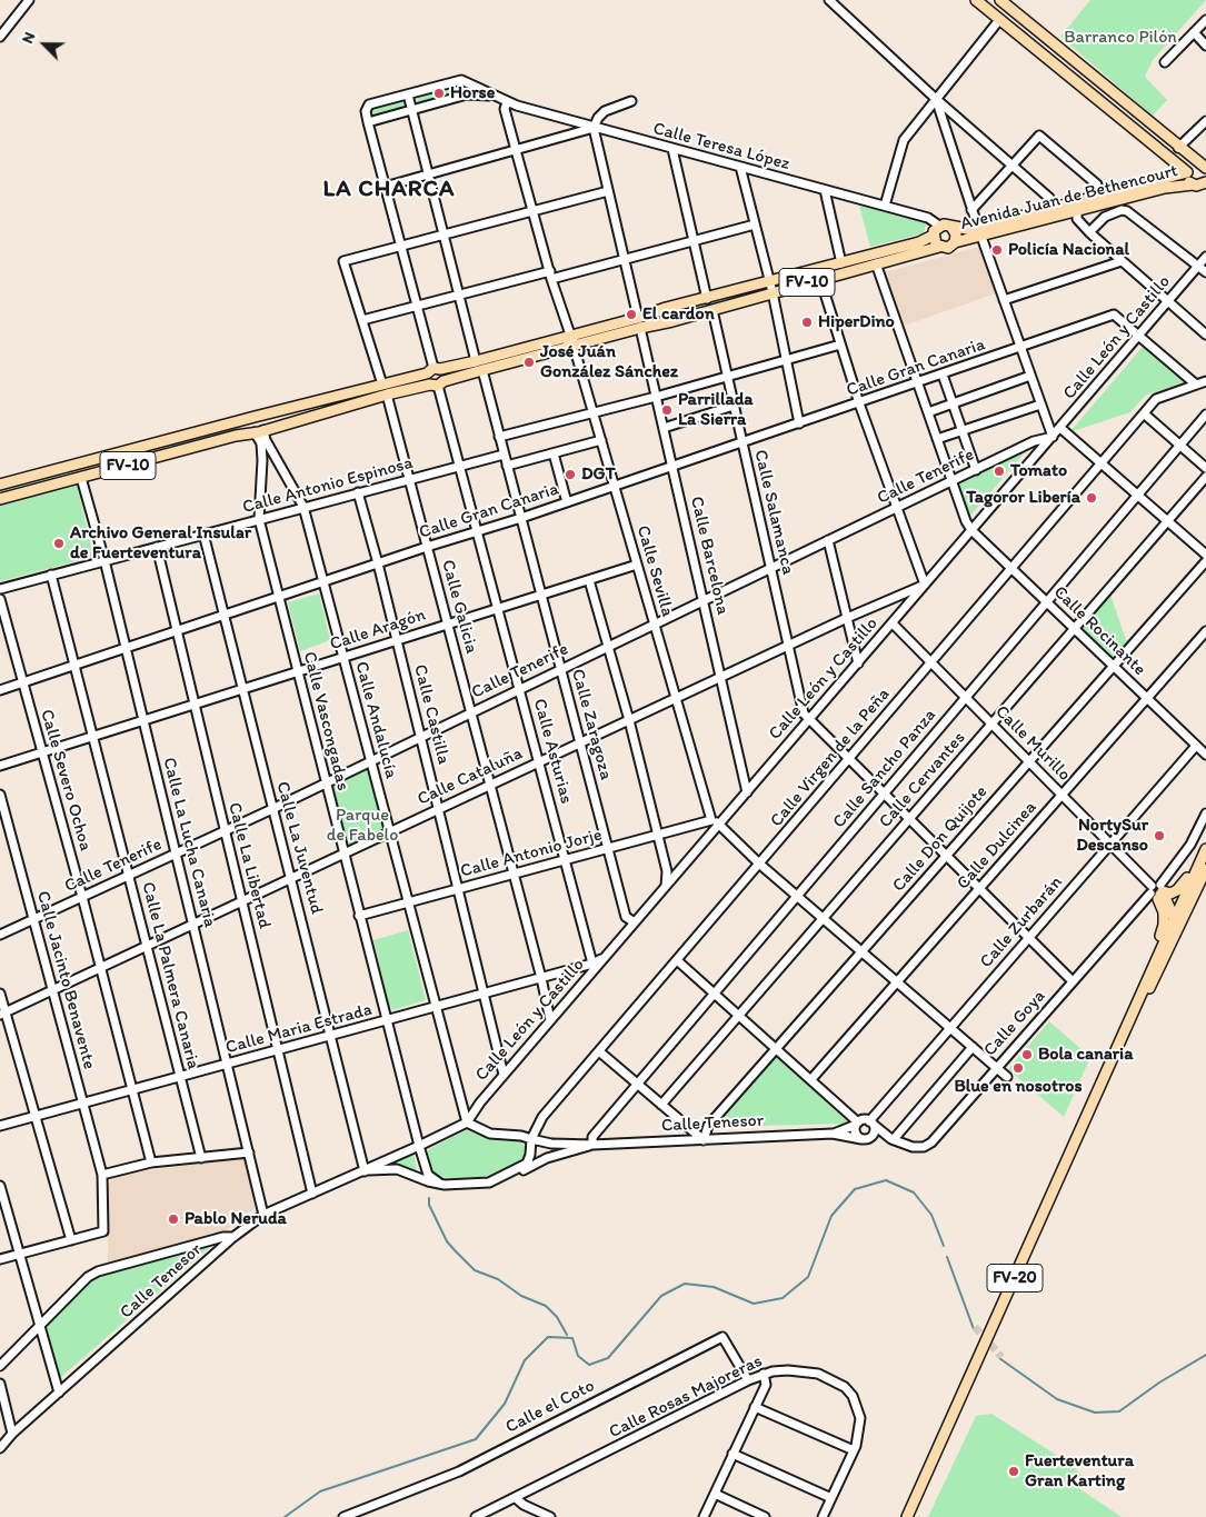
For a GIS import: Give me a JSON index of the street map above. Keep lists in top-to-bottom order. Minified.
{"streets":{"main road":["Avenida Juan de Bethencourt","FV-10","FV-20"],"street":["Calle Teresa López","Calle León y Castillo","Calle Gran Canaria","Calle Tenerife","Calle Antonio Espinosa","Calle Salamanca","Calle Barcelona","Calle Sevilla","Calle Galicia","Calle Aragón","Calle Rocinante","Calle Castilla","Calle Andalucía","Calle Vascongadas","Calle Zaragoza","Calle Murillo","Calle Asturias","Calle Virgen de la Peña","Calle Sancho Panza","Calle Cataluña","Calle Severo Ochoa","Calle Cervantes","Calle Don Quijote","Calle La Lucha Canaria","Calle Dulcinea","Calle La Juventud","Calle Antonio Jorje","Calle La Libertad","Calle Zurbarán","Calle La Palmera Canaria","Calle Jacinto Benavente","Calle Goya","Calle Maria Estrada","Calle Tenesor","Calle Rosas Majoreras","Calle el Coto"]},"crossings":[["Calle Teresa López","Avenida Juan de Bethencourt"],["Calle Teresa López","FV-10"],["Calle Teresa López","Calle Barcelona"],["Avenida Juan de Bethencourt","FV-10"],["FV-10","Calle Salamanca"],["FV-10","Calle Barcelona"],["FV-10","Calle Sevilla"],["FV-10","Calle Galicia"],["FV-10","Calle Andalucía"],["FV-10","Calle Vascongadas"],["FV-10","Calle Zaragoza"],["FV-10","Calle Asturias"],["FV-10","Calle La Lucha Canaria"],["Calle León y Castillo","Calle Gran Canaria"],["Calle León y Castillo","Calle Tenerife"],["Calle León y Castillo","Calle Salamanca"],["Calle León y Castillo","Calle Barcelona"],["Calle León y Castillo","Calle Galicia"],["Calle León y Castillo","Calle Rocinante"],["Calle León y Castillo","Calle Castilla"],["Calle León y Castillo","Calle Andalucía"],["Calle León y Castillo","Calle Zaragoza"],["Calle León y Castillo","Calle Murillo"],["Calle León y Castillo","Calle Cataluña"],["Calle León y Castillo","Calle Maria Estrada"],["Calle León y Castillo","Calle Tenesor"],["Calle Gran Canaria","Calle Salamanca"],["Calle Gran Canaria","Calle Barcelona"],["Calle Gran Canaria","Calle Sevilla"],["Calle Gran Canaria","Calle Galicia"],["Calle Gran Canaria","Calle Castilla"],["Calle Gran Canaria","Calle Andalucía"],["Calle Gran Canaria","Calle Vascongadas"],["Calle Gran Canaria","Calle Zaragoza"],["Calle Gran Canaria","Calle Asturias"],["Calle Gran Canaria","Calle Severo Ochoa"],["Calle Gran Canaria","Calle La Lucha Canaria"],["Calle Gran Canaria","Calle La Juventud"],["Calle Gran Canaria","Calle La Libertad"],["Calle Gran Canaria","Calle La Palmera Canaria"],["Calle Tenerife","Calle Salamanca"],["Calle Tenerife","Calle Barcelona"],["Calle Tenerife","Calle Sevilla"],["Calle Tenerife","Calle Galicia"],["Calle Tenerife","Calle Castilla"],["Calle Tenerife","Calle Andalucía"],["Calle Tenerife","Calle Vascongadas"],["Calle Tenerife","Calle Zaragoza"],["Calle Tenerife","Calle Asturias"],["Calle Tenerife","Calle Severo Ochoa"],["Calle Tenerife","Calle La Lucha Canaria"],["Calle Tenerife","Calle La Juventud"],["Calle Tenerife","Calle La Libertad"],["Calle Tenerife","Calle La Palmera Canaria"],["Calle Tenerife","Calle Jacinto Benavente"],["Calle Antonio Espinosa","Calle Galicia"],["Calle Antonio Espinosa","Calle Castilla"],["Calle Antonio Espinosa","Calle Andalucía"],["Calle Antonio Espinosa","Calle Vascongadas"],["Calle Antonio Espinosa","Calle Zaragoza"],["Calle Antonio Espinosa","Calle Asturias"],["Calle Antonio Espinosa","Calle La Lucha Canaria"],["Calle Antonio Espinosa","Calle La Juventud"],["Calle Antonio Espinosa","Calle La Libertad"],["Calle Antonio Espinosa","Calle La Palmera Canaria"],["Calle Salamanca","Calle Cataluña"],["Calle Barcelona","Calle Cataluña"],["Calle Sevilla","Calle Aragón"],["Calle Sevilla","Calle Cataluña"],["Calle Sevilla","Calle Antonio Jorje"],["Calle Galicia","Calle Aragón"],["Calle Galicia","Calle Cataluña"],["Calle Galicia","Calle Antonio Jorje"],["Calle Galicia","Calle Maria Estrada"],["Calle Aragón","Calle Castilla"],["Calle Aragón","Calle Andalucía"],["Calle Aragón","Calle Vascongadas"],["Calle Aragón","Calle Zaragoza"],["Calle Aragón","Calle Asturias"],["Calle Aragón","Calle Severo Ochoa"],["Calle Aragón","Calle La Lucha Canaria"],["Calle Aragón","Calle La Juventud"],["Calle Aragón","Calle La Libertad"],["Calle Aragón","Calle La Palmera Canaria"],["Calle Rocinante","Calle Virgen de la Peña"],["Calle Rocinante","Calle Sancho Panza"],["Calle Rocinante","Calle Cervantes"],["Calle Rocinante","Calle Don Quijote"],["Calle Rocinante","Calle Dulcinea"],["Calle Rocinante","Calle Zurbarán"],["Calle Castilla","Calle Cataluña"],["Calle Castilla","Calle Antonio Jorje"],["Calle Castilla","Calle Maria Estrada"],["Calle Andalucía","Calle Vascongadas"],["Calle Andalucía","Calle Cataluña"],["Calle Andalucía","Calle Antonio Jorje"],["Calle Andalucía","Calle Maria Estrada"],["Calle Andalucía","Calle Tenesor"],["Calle Vascongadas","Calle Cataluña"],["Calle Vascongadas","Calle Antonio Jorje"],["Calle Vascongadas","Calle Maria Estrada"],["Calle Vascongadas","Calle Tenesor"],["Calle Zaragoza","Calle Cataluña"],["Calle Zaragoza","Calle Antonio Jorje"],["Calle Murillo","Calle Virgen de la Peña"],["Calle Murillo","Calle Sancho Panza"],["Calle Murillo","Calle Cervantes"],["Calle Murillo","Calle Don Quijote"],["Calle Murillo","Calle Dulcinea"],["Calle Murillo","Calle Zurbarán"],["Calle Murillo","Calle Goya"],["Calle Asturias","Calle Cataluña"],["Calle Asturias","Calle Antonio Jorje"],["Calle Asturias","Calle Maria Estrada"],["Calle Virgen de la Peña","Calle Tenesor"],["Calle Sancho Panza","Calle Tenesor"],["Calle Cataluña","Calle Severo Ochoa"],["Calle Cataluña","Calle La Lucha Canaria"],["Calle Cataluña","Calle La Juventud"],["Calle Cataluña","Calle La Libertad"],["Calle Cataluña","Calle La Palmera Canaria"],["Calle Cataluña","Calle Jacinto Benavente"],["Calle Severo Ochoa","Calle Maria Estrada"],["Calle Don Quijote","Calle Tenesor"],["Calle La Lucha Canaria","Calle Maria Estrada"],["Calle La Lucha Canaria","Calle Tenesor"],["Calle La Juventud","Calle Maria Estrada"],["Calle La Juventud","Calle Tenesor"],["Calle La Libertad","Calle Maria Estrada"],["Calle La Libertad","Calle Tenesor"],["Calle Zurbarán","Calle Goya"],["Calle Zurbarán","Calle Tenesor"],["Calle La Palmera Canaria","Calle Maria Estrada"],["Calle Jacinto Benavente","Calle Maria Estrada"],["Calle Goya","Calle Tenesor"],["Calle Rosas Majoreras","Calle el Coto"]],"districts":["LA CHARCA"],"parks":["Barranco Pilón","Parque de Fabelo"],"places":["Horse","Policía Nacional","El cardon","HiperDino","José Juán González Sánchez","Parrillada La Sierra","Tomato","DGT","Tagoror Libería","Archivo General Insular de Fuerteventura","NortySur Descanso","Bola canaria","Blue en nosotros","Pablo Neruda","Fuerteventura Gran Karting"],"north":"top left"}
